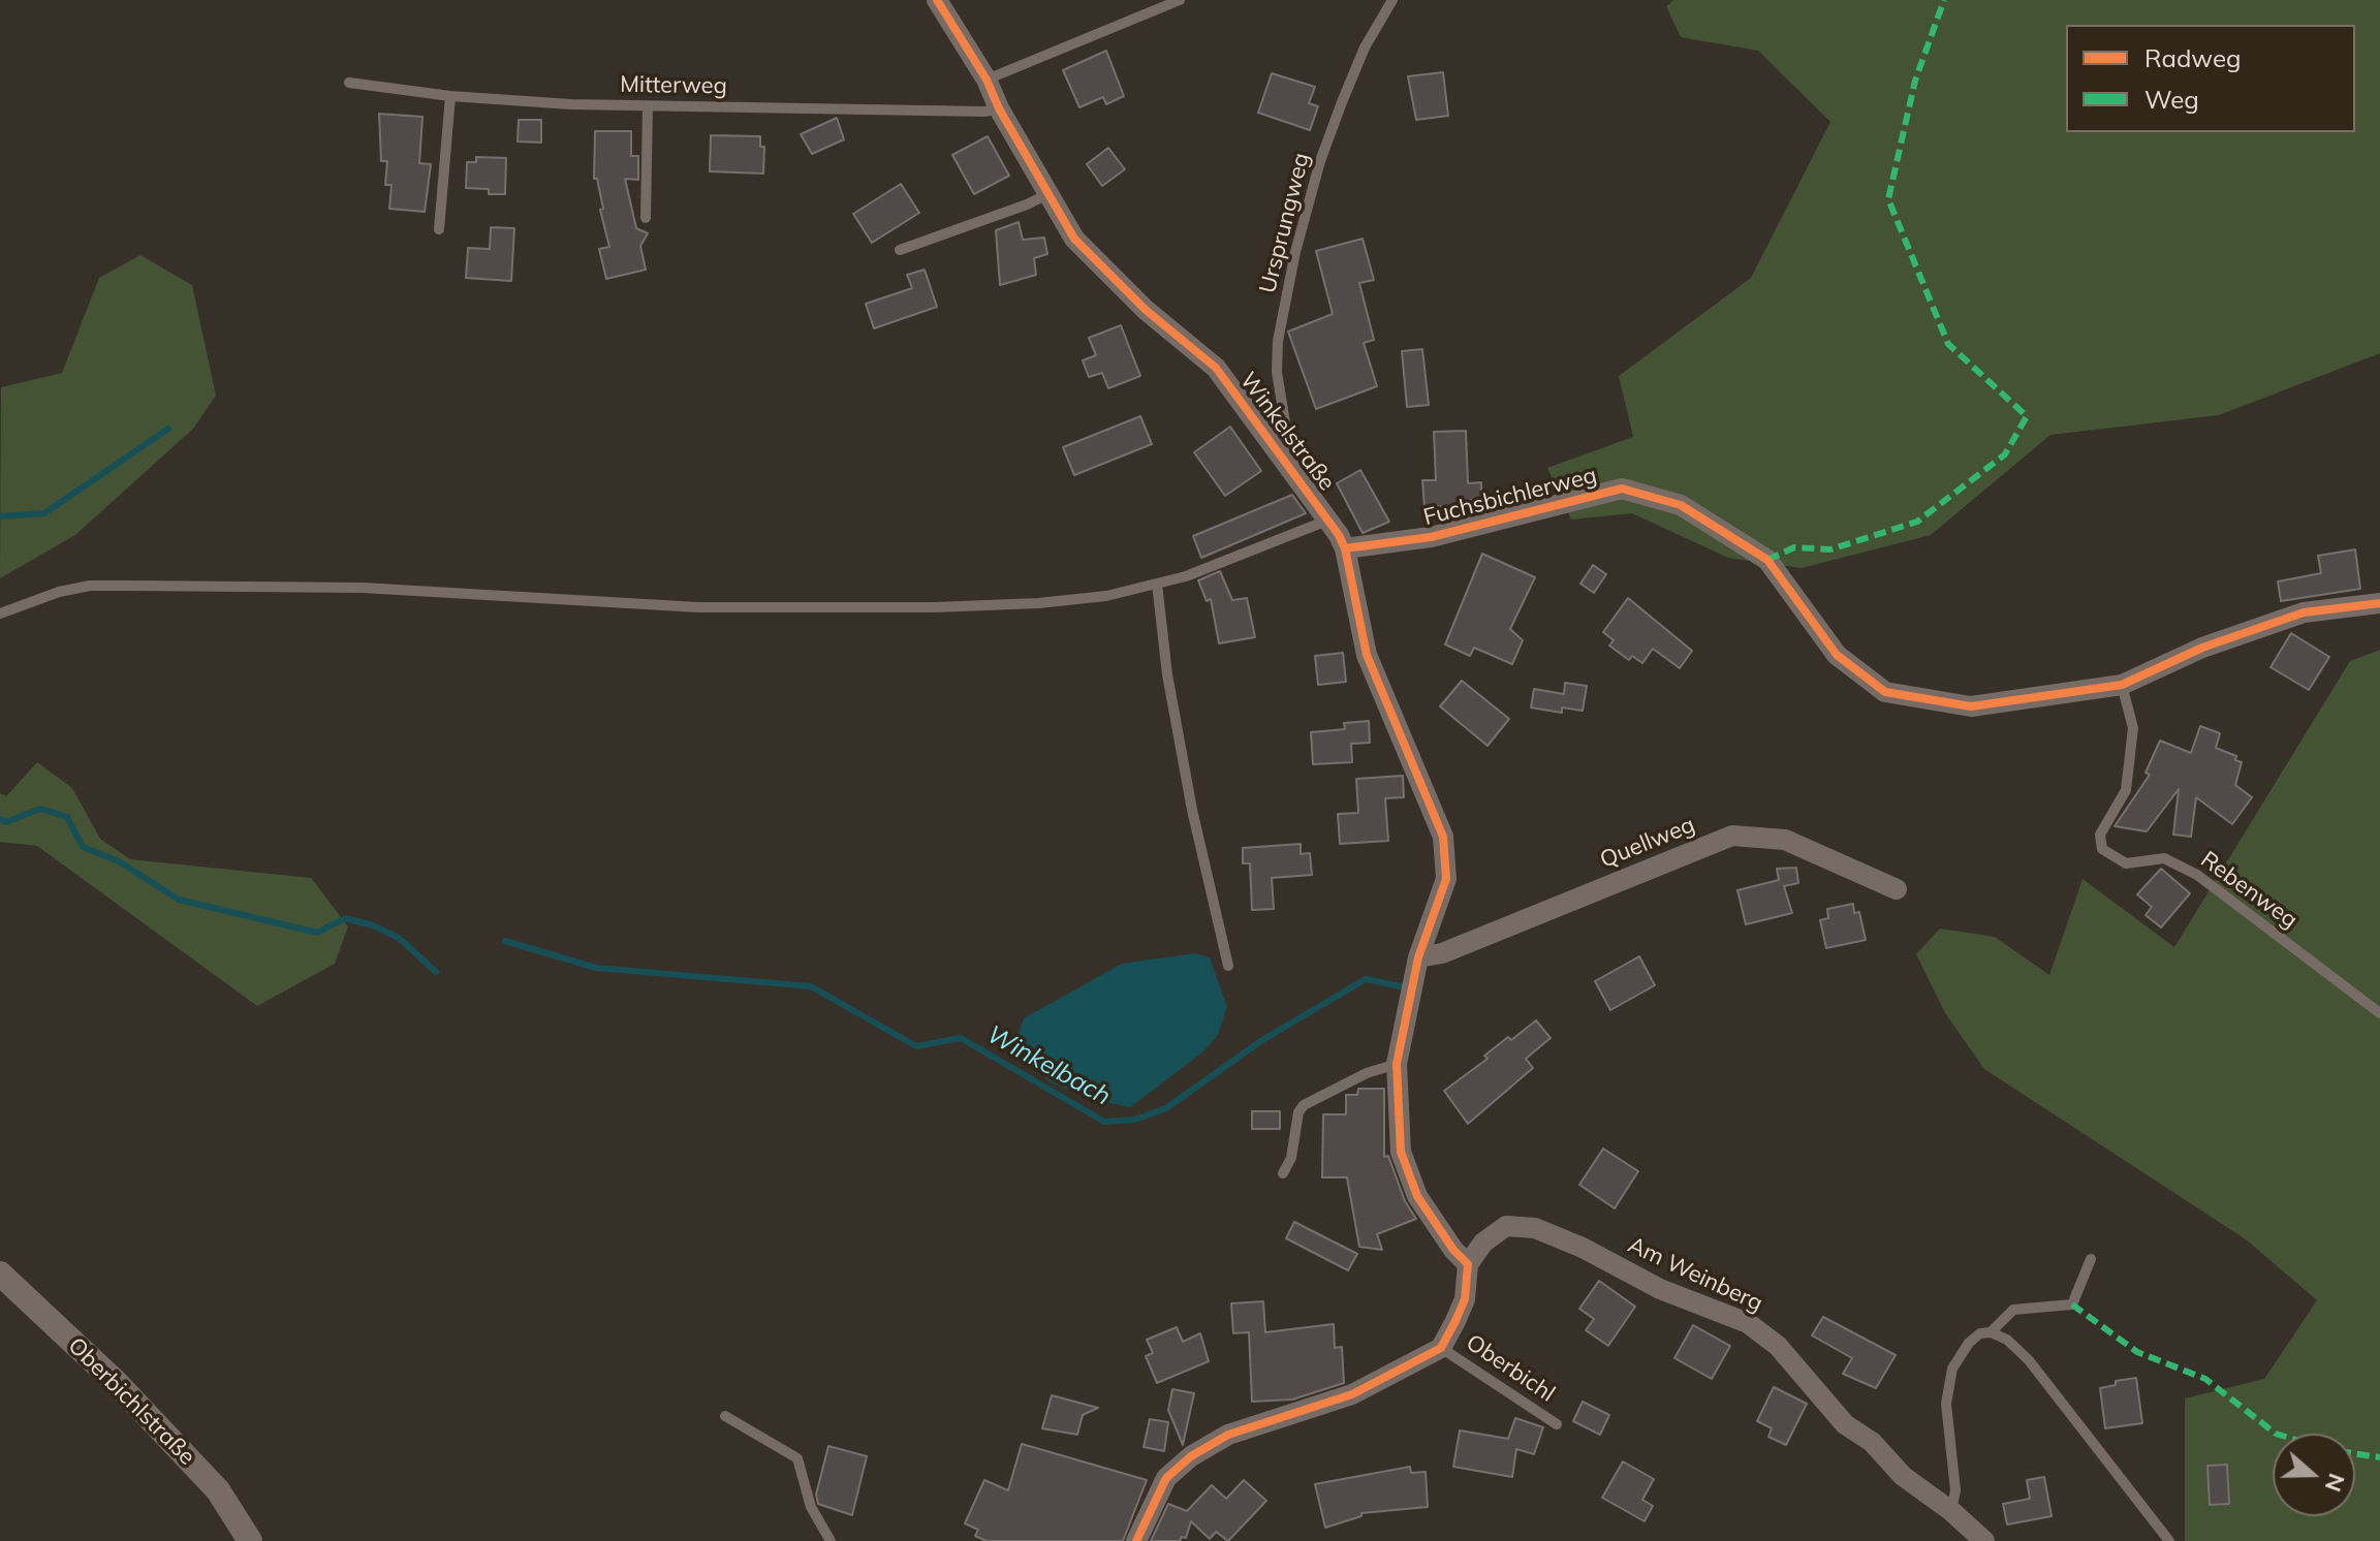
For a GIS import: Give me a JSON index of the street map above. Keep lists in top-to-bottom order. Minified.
{"streets":{"street":["Winkelstraße","Fuchsbichlerweg","Quellweg","Am Weinberg","Oberbichlstraße"],"lane":["Mitterweg","Ursprungweg","Rebenweg","Oberbichl"]},"crossings":[["Mitterweg","Winkelstraße"],["Ursprungweg","Winkelstraße"],["Winkelstraße","Fuchsbichlerweg"],["Winkelstraße","Quellweg"],["Fuchsbichlerweg","Rebenweg"]],"water":["Winkelbach"],"legend":["Radweg","Weg"],"north":"right"}
